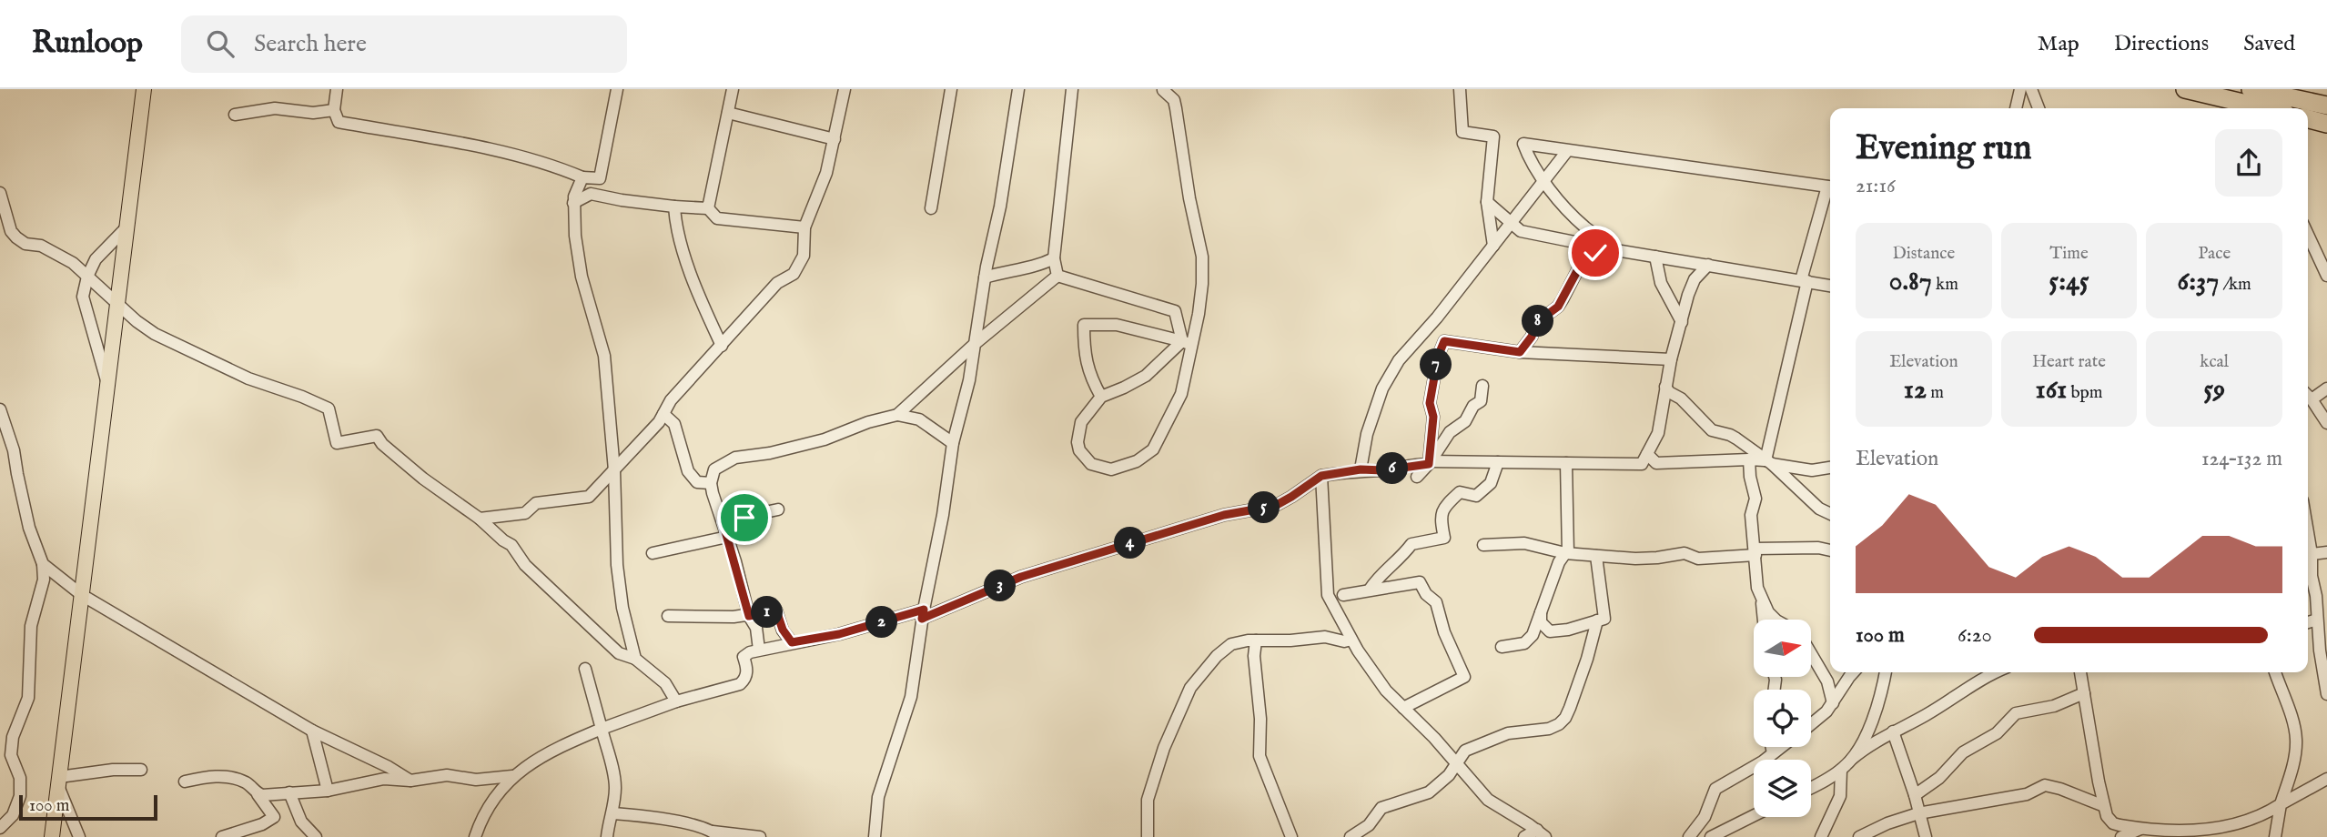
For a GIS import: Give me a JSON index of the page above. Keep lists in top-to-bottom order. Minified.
{"scale_bar":"100 m","north":"right","page":{"header":"Runloop","search":"Search here","nav":["Map","Directions","Saved"],"heading":["Evening run","21:16"],"stats":[["Distance","0.87 km"],["Time","5:45"],["Pace","6:37 /km"],["Elevation","12 m"],["Heart rate","161 bpm"],["kcal","59"]],"pins":["8","7","6","5","4","3","1","2"],"chart":["Elevation","124–132 m"],"list":[{"name":"100 m","note":"6:20"}],"scale":"100 m"}}
